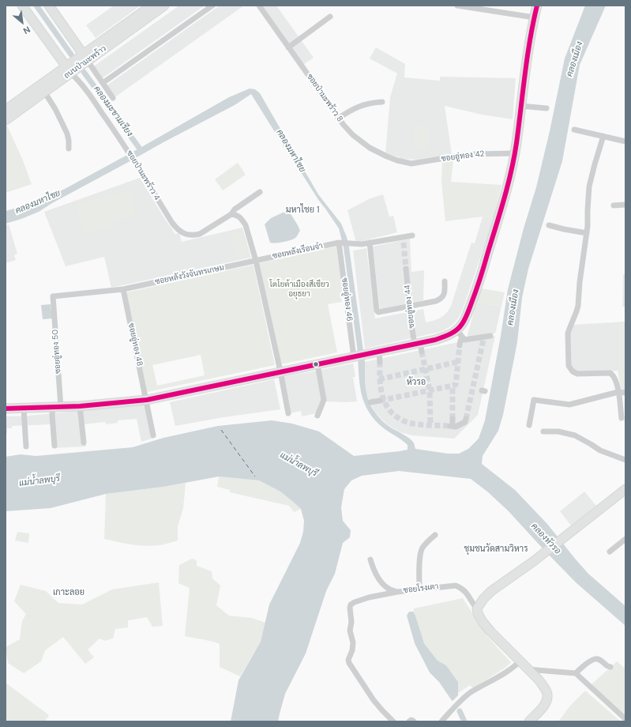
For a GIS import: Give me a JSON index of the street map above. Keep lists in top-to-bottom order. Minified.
{"streets":{"main road":["ถนนป่ามะพร้าว"],"street":["ซอยป่ามะพร้าว 8","ซอยอู่ทอง 42","ซอยป่ามะพร้าว 4","ซอยหลังเรือนจำ","ซอยหลังวังจันทรเกษม","ซอยอู่ทอง 46","ซอยอู่ทอง 44","ซอยอู่ทอง 48","ซอยอู่ทอง 50","ซอยโรงเตา"]},"crossings":[["ถนนป่ามะพร้าว","ซอยป่ามะพร้าว 4"],["ซอยป่ามะพร้าว 8","ซอยอู่ทอง 42"],["ซอยหลังเรือนจำ","ซอยหลังวังจันทรเกษม"],["ซอยหลังเรือนจำ","ซอยอู่ทอง 46"],["ซอยหลังวังจันทรเกษม","ซอยอู่ทอง 48"],["ซอยหลังวังจันทรเกษม","ซอยอู่ทอง 50"]],"districts":["มหาไชย 1","หัวรอ","ชุมชนวัดสามวิหาร","เกาะลอย"],"water":["คลองเมือง","คลองมะขามเรียง","คลองมหาไชย","แม่น้ำลพบุรี","คลองหัวรอ"],"parks":["โตโยต้าเมืองสีเขียว อยุธยา"],"north":"bottom right"}
